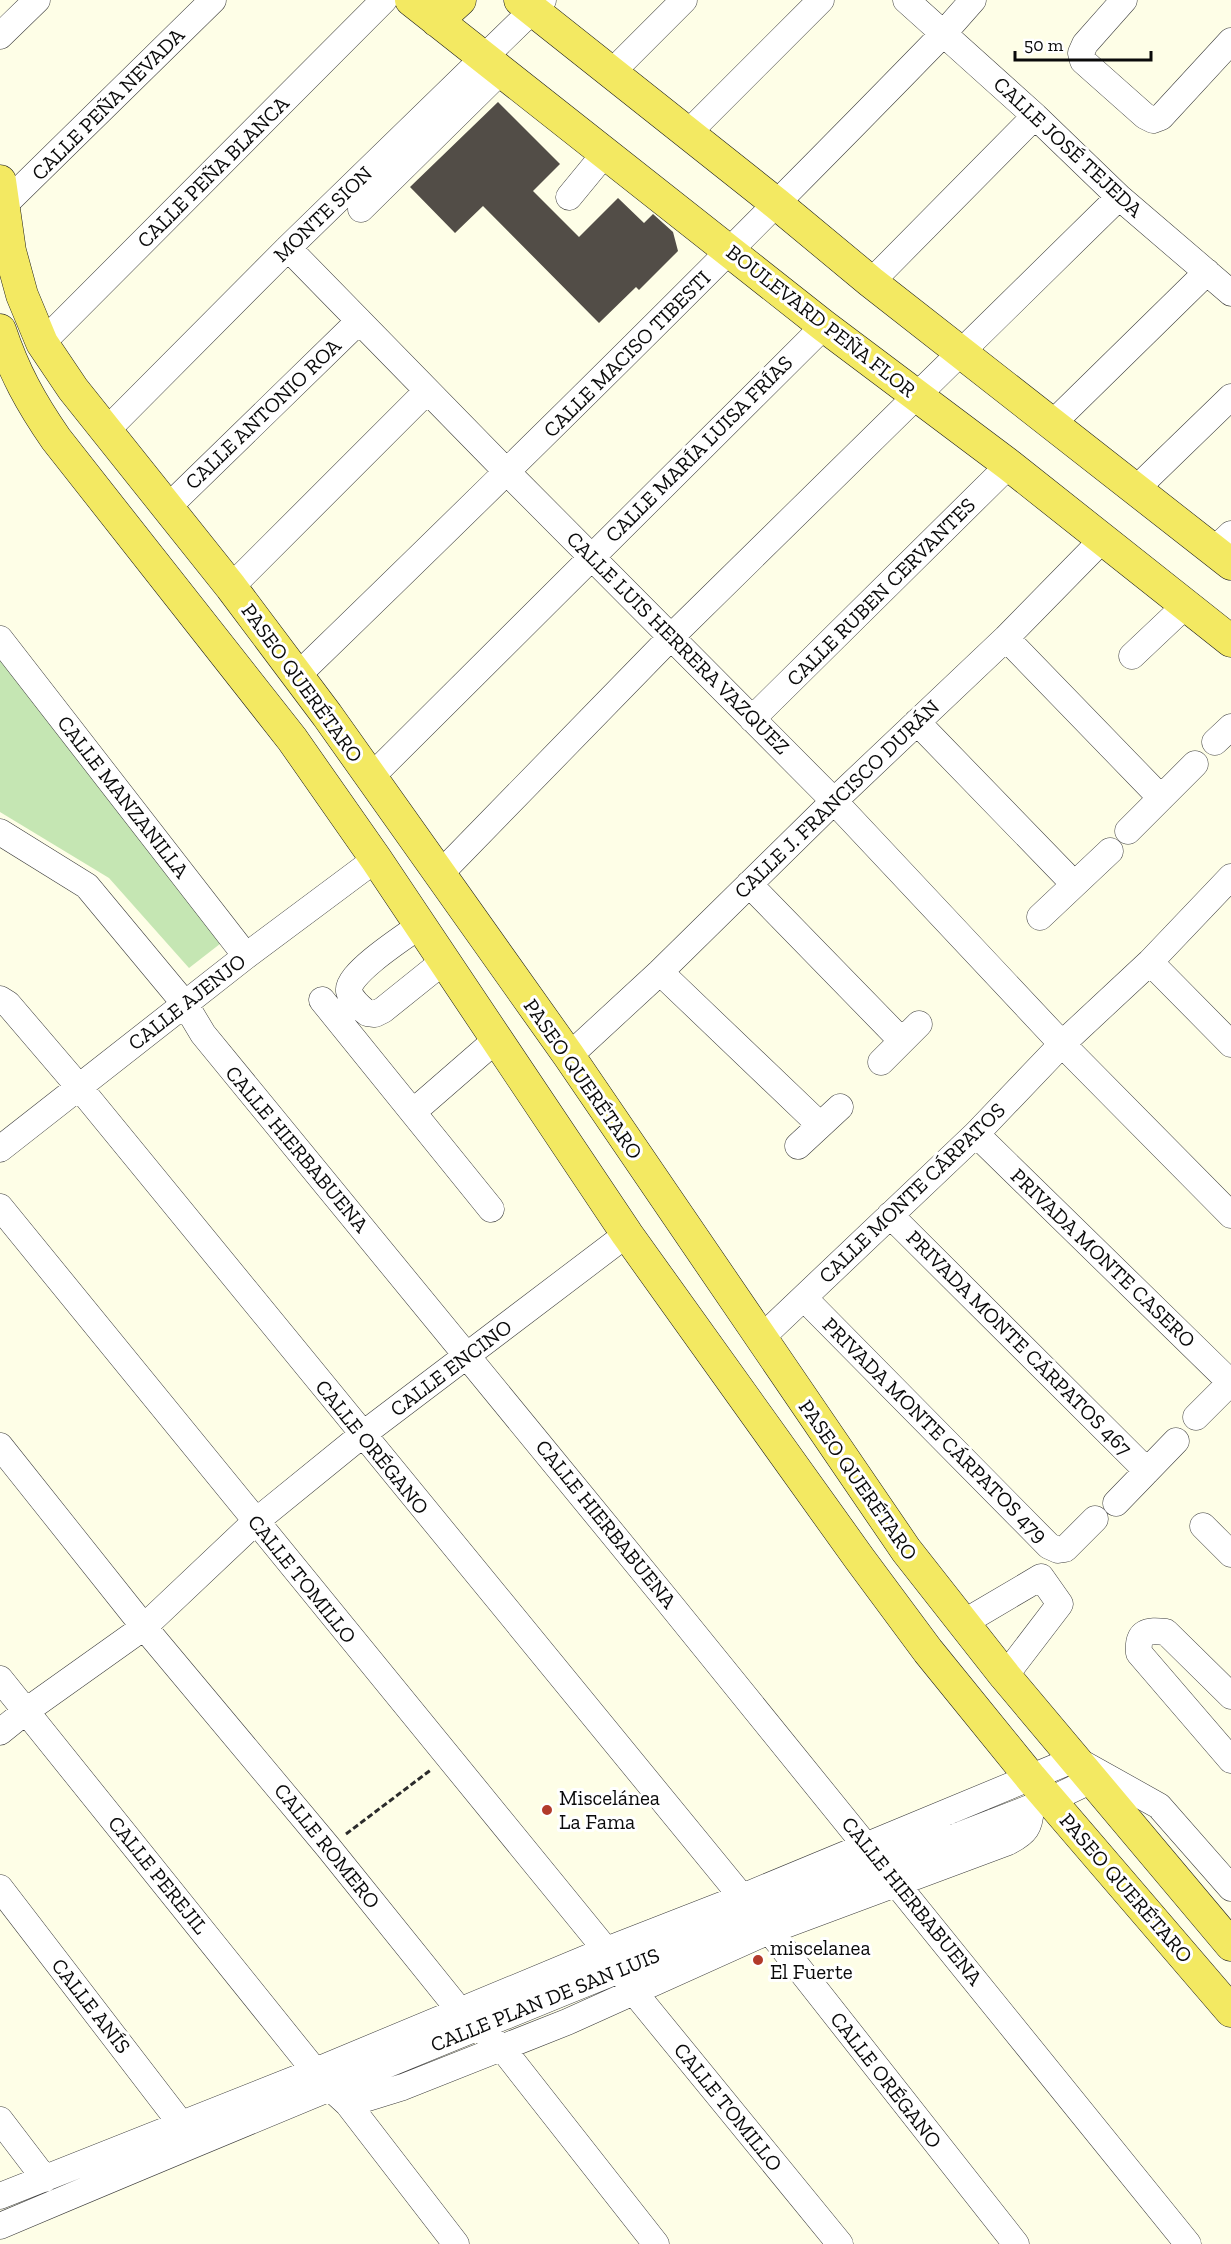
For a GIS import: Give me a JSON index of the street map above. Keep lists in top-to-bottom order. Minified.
{"streets":{"main road":["BOULEVARD PEÑA FLOR","PASEO QUERÉTARO"],"street":["CALLE PEÑA NEVADA","CALLE JOSÉ TEJEDA","CALLE PEÑA BLANCA","MONTE SION","CALLE MACISO TIBESTI","CALLE ANTONIO ROA","CALLE MARÍA LUISA FRÍAS","CALLE RUBEN CERVANTES","CALLE LUIS HERRERA VAZQUEZ","CALLE MANZANILLA","CALLE J. FRANCISCO DURÁN","CALLE AJENJO","CALLE HIERBABUENA","CALLE MONTE CÁRPATOS","PRIVADA MONTE CASERO","PRIVADA MONTE CÁRPATOS 467","CALLE ENCINO","PRIVADA MONTE CÁRPATOS 479","CALLE ORÉGANO","CALLE TOMILLO","CALLE ROMERO","CALLE PEREJIL","CALLE PLAN DE SAN LUIS","CALLE ANÍS"]},"crossings":[["CALLE PEÑA NEVADA","PASEO QUERÉTARO"],["CALLE JOSÉ TEJEDA","CALLE MACISO TIBESTI"],["CALLE PEÑA BLANCA","PASEO QUERÉTARO"],["MONTE SION","BOULEVARD PEÑA FLOR"],["MONTE SION","CALLE LUIS HERRERA VAZQUEZ"],["MONTE SION","PASEO QUERÉTARO"],["BOULEVARD PEÑA FLOR","CALLE MACISO TIBESTI"],["BOULEVARD PEÑA FLOR","CALLE MARÍA LUISA FRÍAS"],["BOULEVARD PEÑA FLOR","CALLE RUBEN CERVANTES"],["BOULEVARD PEÑA FLOR","CALLE J. FRANCISCO DURÁN"],["CALLE MACISO TIBESTI","CALLE LUIS HERRERA VAZQUEZ"],["CALLE MACISO TIBESTI","PASEO QUERÉTARO"],["CALLE ANTONIO ROA","CALLE LUIS HERRERA VAZQUEZ"],["CALLE ANTONIO ROA","PASEO QUERÉTARO"],["CALLE MARÍA LUISA FRÍAS","CALLE LUIS HERRERA VAZQUEZ"],["CALLE MARÍA LUISA FRÍAS","PASEO QUERÉTARO"],["CALLE RUBEN CERVANTES","CALLE LUIS HERRERA VAZQUEZ"],["CALLE LUIS HERRERA VAZQUEZ","CALLE J. FRANCISCO DURÁN"],["CALLE LUIS HERRERA VAZQUEZ","CALLE MONTE CÁRPATOS"],["PASEO QUERÉTARO","CALLE J. FRANCISCO DURÁN"],["PASEO QUERÉTARO","CALLE AJENJO"],["PASEO QUERÉTARO","CALLE MONTE CÁRPATOS"],["PASEO QUERÉTARO","CALLE ENCINO"],["PASEO QUERÉTARO","CALLE PLAN DE SAN LUIS"],["CALLE MANZANILLA","CALLE AJENJO"],["CALLE AJENJO","CALLE HIERBABUENA"],["CALLE AJENJO","CALLE ORÉGANO"],["CALLE HIERBABUENA","CALLE ENCINO"],["CALLE HIERBABUENA","CALLE PLAN DE SAN LUIS"],["CALLE MONTE CÁRPATOS","PRIVADA MONTE CASERO"],["CALLE MONTE CÁRPATOS","PRIVADA MONTE CÁRPATOS 467"],["CALLE MONTE CÁRPATOS","PRIVADA MONTE CÁRPATOS 479"],["CALLE ENCINO","CALLE ORÉGANO"],["CALLE ENCINO","CALLE TOMILLO"],["CALLE ENCINO","CALLE ROMERO"],["CALLE ENCINO","CALLE PEREJIL"],["CALLE ORÉGANO","CALLE PLAN DE SAN LUIS"],["CALLE TOMILLO","CALLE PLAN DE SAN LUIS"],["CALLE ROMERO","CALLE PLAN DE SAN LUIS"],["CALLE PEREJIL","CALLE PLAN DE SAN LUIS"],["CALLE PLAN DE SAN LUIS","CALLE ANÍS"]],"places":["Miscelánea La Fama","miscelanea El Fuerte"],"scale_bar":"50 m"}
